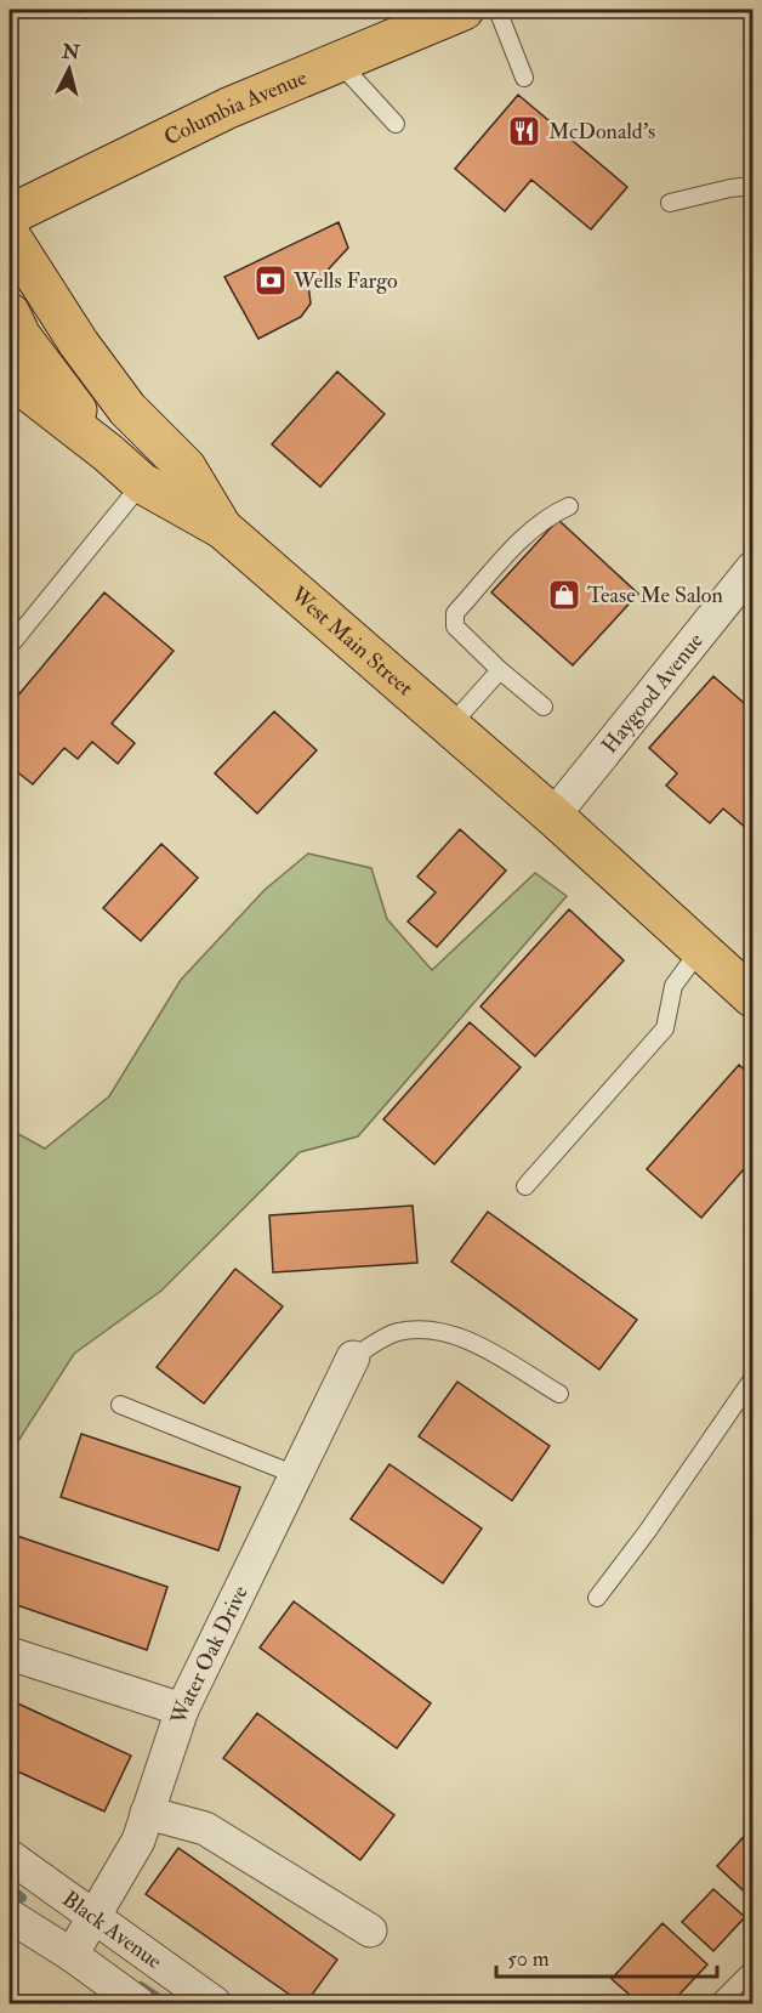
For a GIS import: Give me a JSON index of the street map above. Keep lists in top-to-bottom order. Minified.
{"streets":{"main road":["Columbia Avenue","West Main Street"],"street":["Haygood Avenue","Water Oak Drive","Black Avenue"]},"crossings":[["West Main Street","Haygood Avenue"],["Water Oak Drive","Black Avenue"]],"places":{"restaurant":["McDonald's"],"bank":["Wells Fargo"],"shop":["Tease Me Salon"]},"scale_bar":"50 m","north":"top"}
